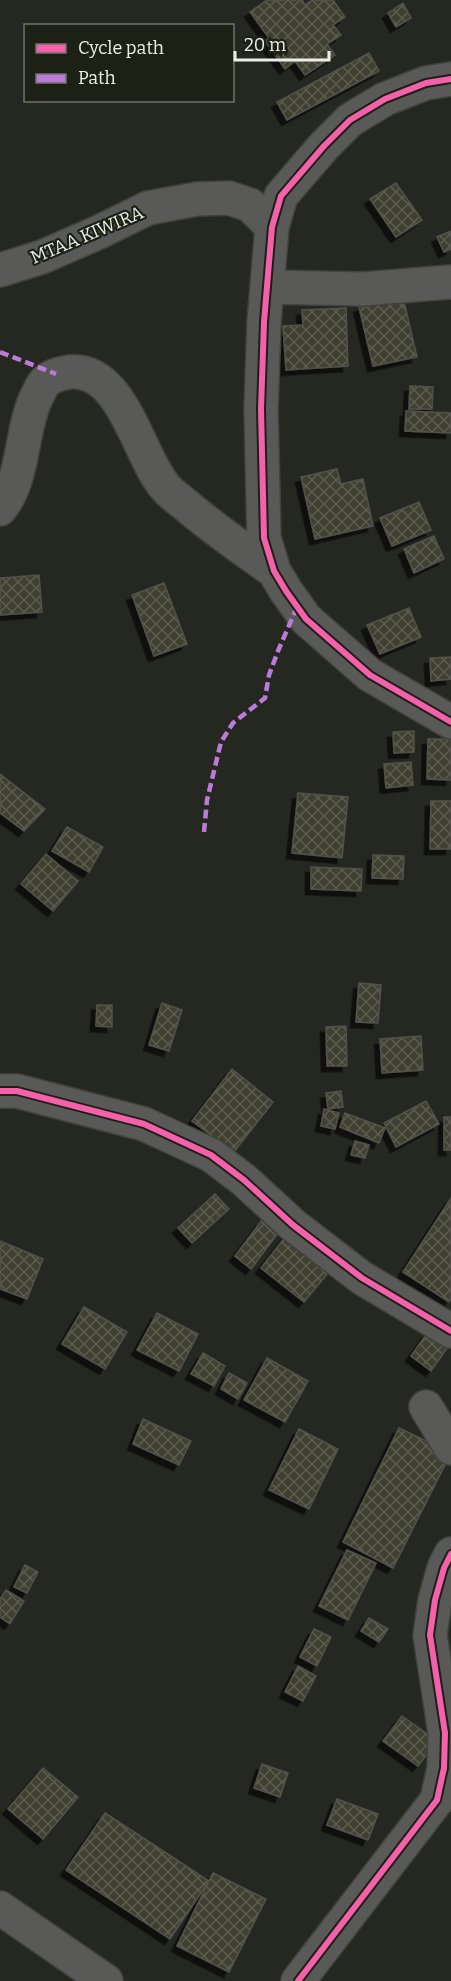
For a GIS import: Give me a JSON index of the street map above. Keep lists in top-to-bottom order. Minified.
{"streets":{"street":["MTAA KIWIRA"]},"legend":["Cycle path","Path"],"scale_bar":"20 m"}
